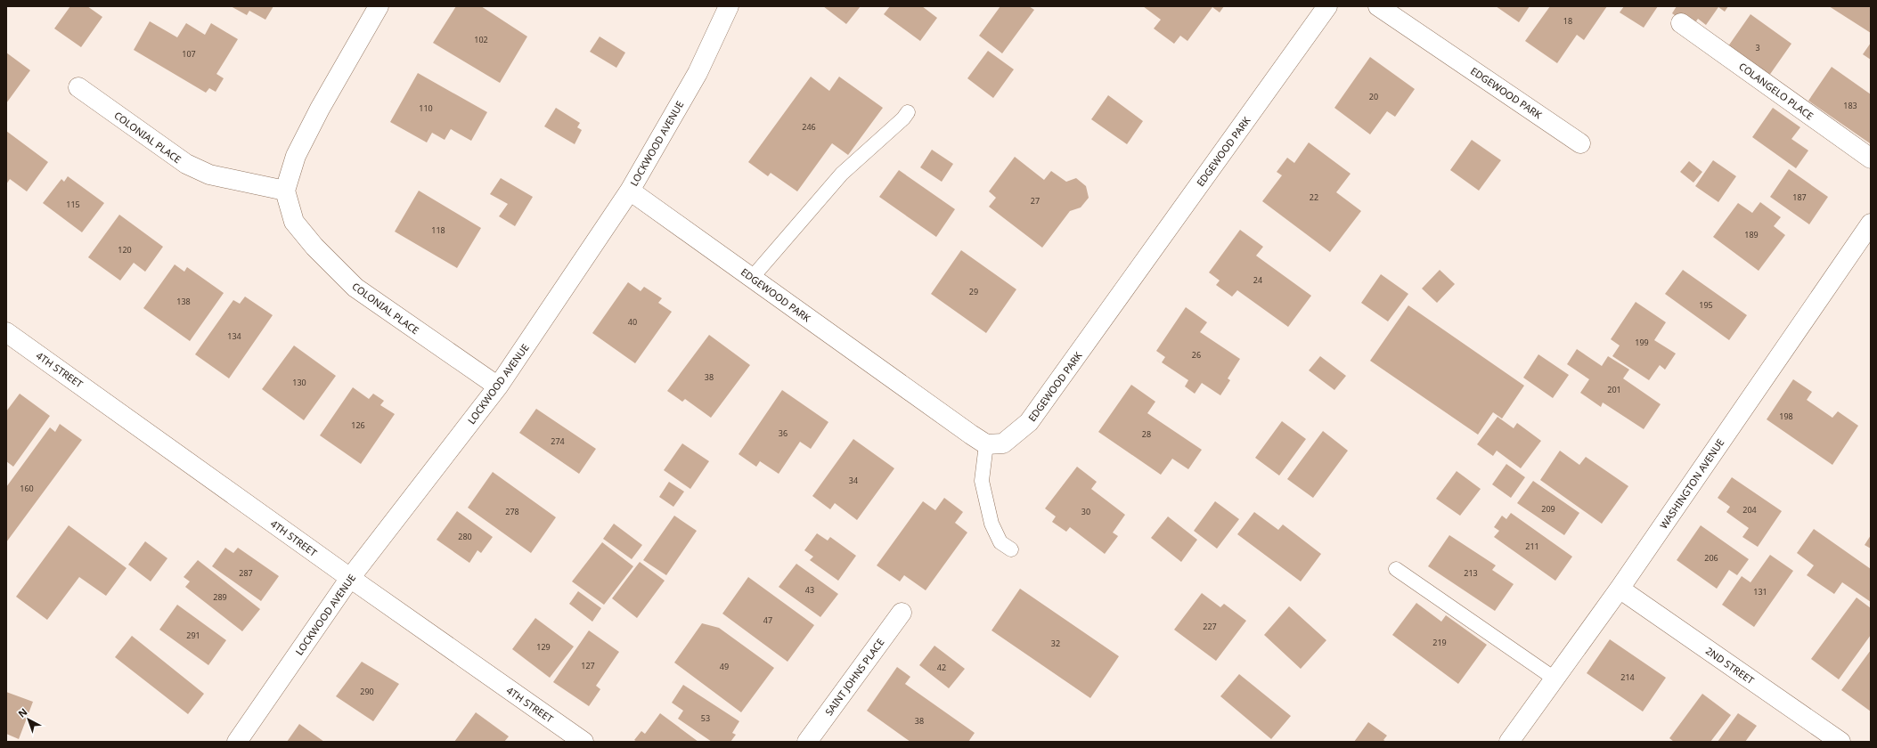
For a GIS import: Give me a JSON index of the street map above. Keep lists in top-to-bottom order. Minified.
{"streets":{"street":["COLANGELO PLACE","EDGEWOOD PARK","COLONIAL PLACE","LOCKWOOD AVENUE","4TH STREET","WASHINGTON AVENUE","2ND STREET","SAINT JOHNS PLACE"]},"crossings":[["EDGEWOOD PARK","LOCKWOOD AVENUE"],["COLONIAL PLACE","LOCKWOOD AVENUE"],["LOCKWOOD AVENUE","4TH STREET"],["WASHINGTON AVENUE","2ND STREET"]],"house_numbers":["18","102","3","107","20","183","110","246","22","187","27","115","118","189","120","24","29","138","195","40","134","199","26","38","130","201","198","126","36","28","274","34","160","209","204","278","30","280","211","206","287","213","43","131","289","47","227","291","219","32","129","127","49","42","214","290","53","38"],"north":"top left"}
